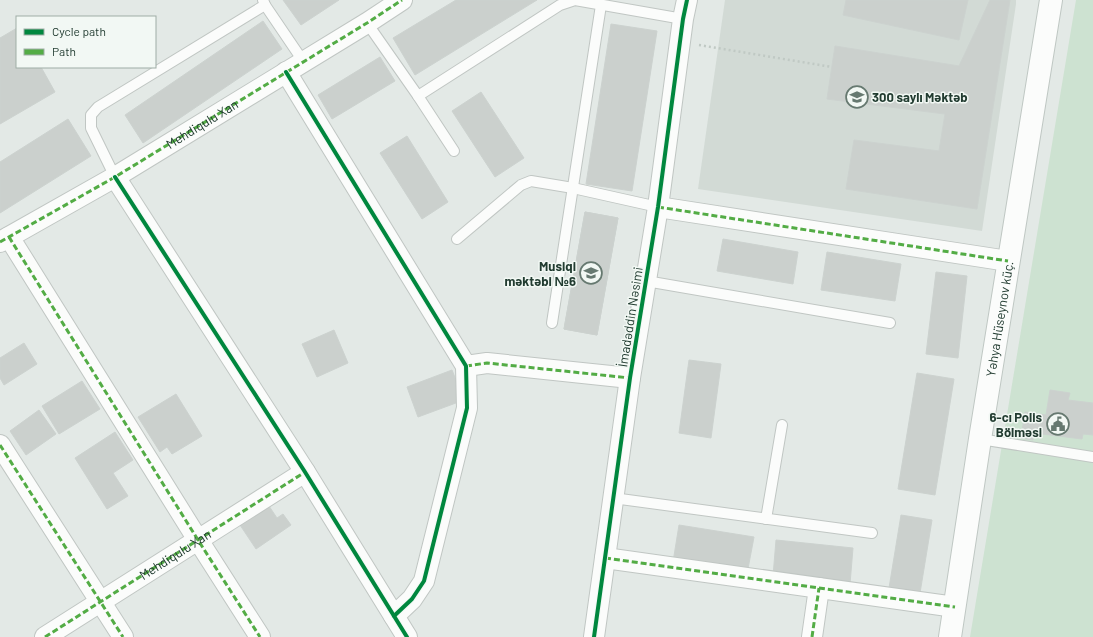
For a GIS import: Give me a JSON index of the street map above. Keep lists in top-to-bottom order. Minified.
{"streets":{"main road":["Yəhya Hüseynov küç."],"street":["Mehdiqulu Xan","İmadəddin Nəsimi"]},"places":{"school or university":["300 saylı Məktəb","Musiqi məktəbi №6"],"public building":["6-cı Polis Bölməsi"]},"legend":["Cycle path","Path"]}
